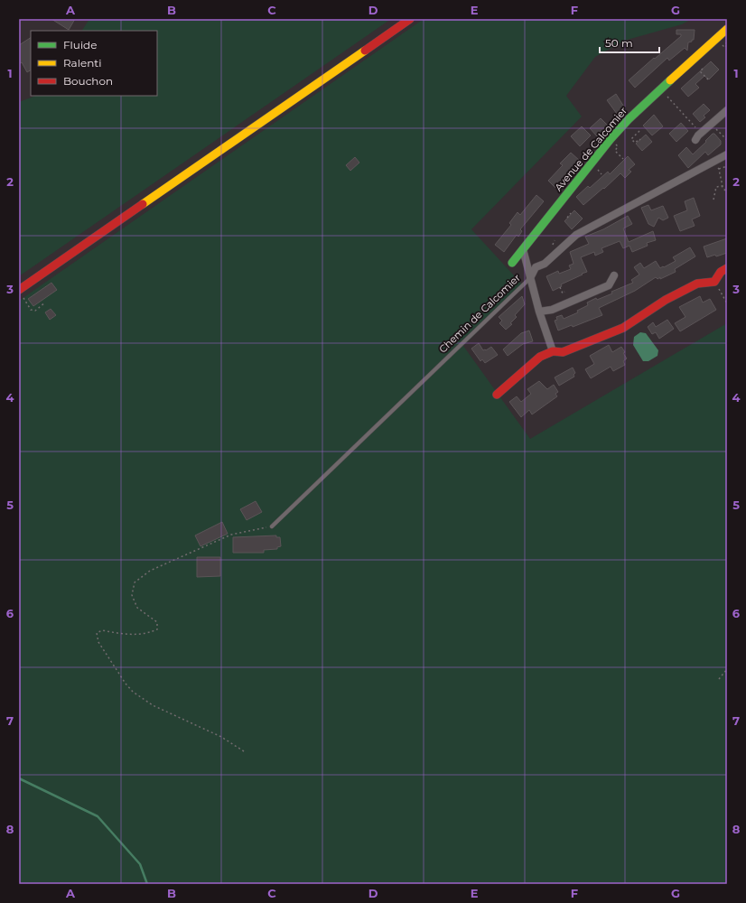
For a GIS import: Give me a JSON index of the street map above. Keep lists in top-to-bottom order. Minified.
{"streets":{"street":["Avenue de Calcomier","Chemin de Calcomier"]},"legend":["Fluide","Ralenti","Bouchon"],"scale_bar":"50 m","grid":{"columns":["A","B","C","D","E","F","G"],"rows":["1","2","3","4","5","6","7","8"]}}
